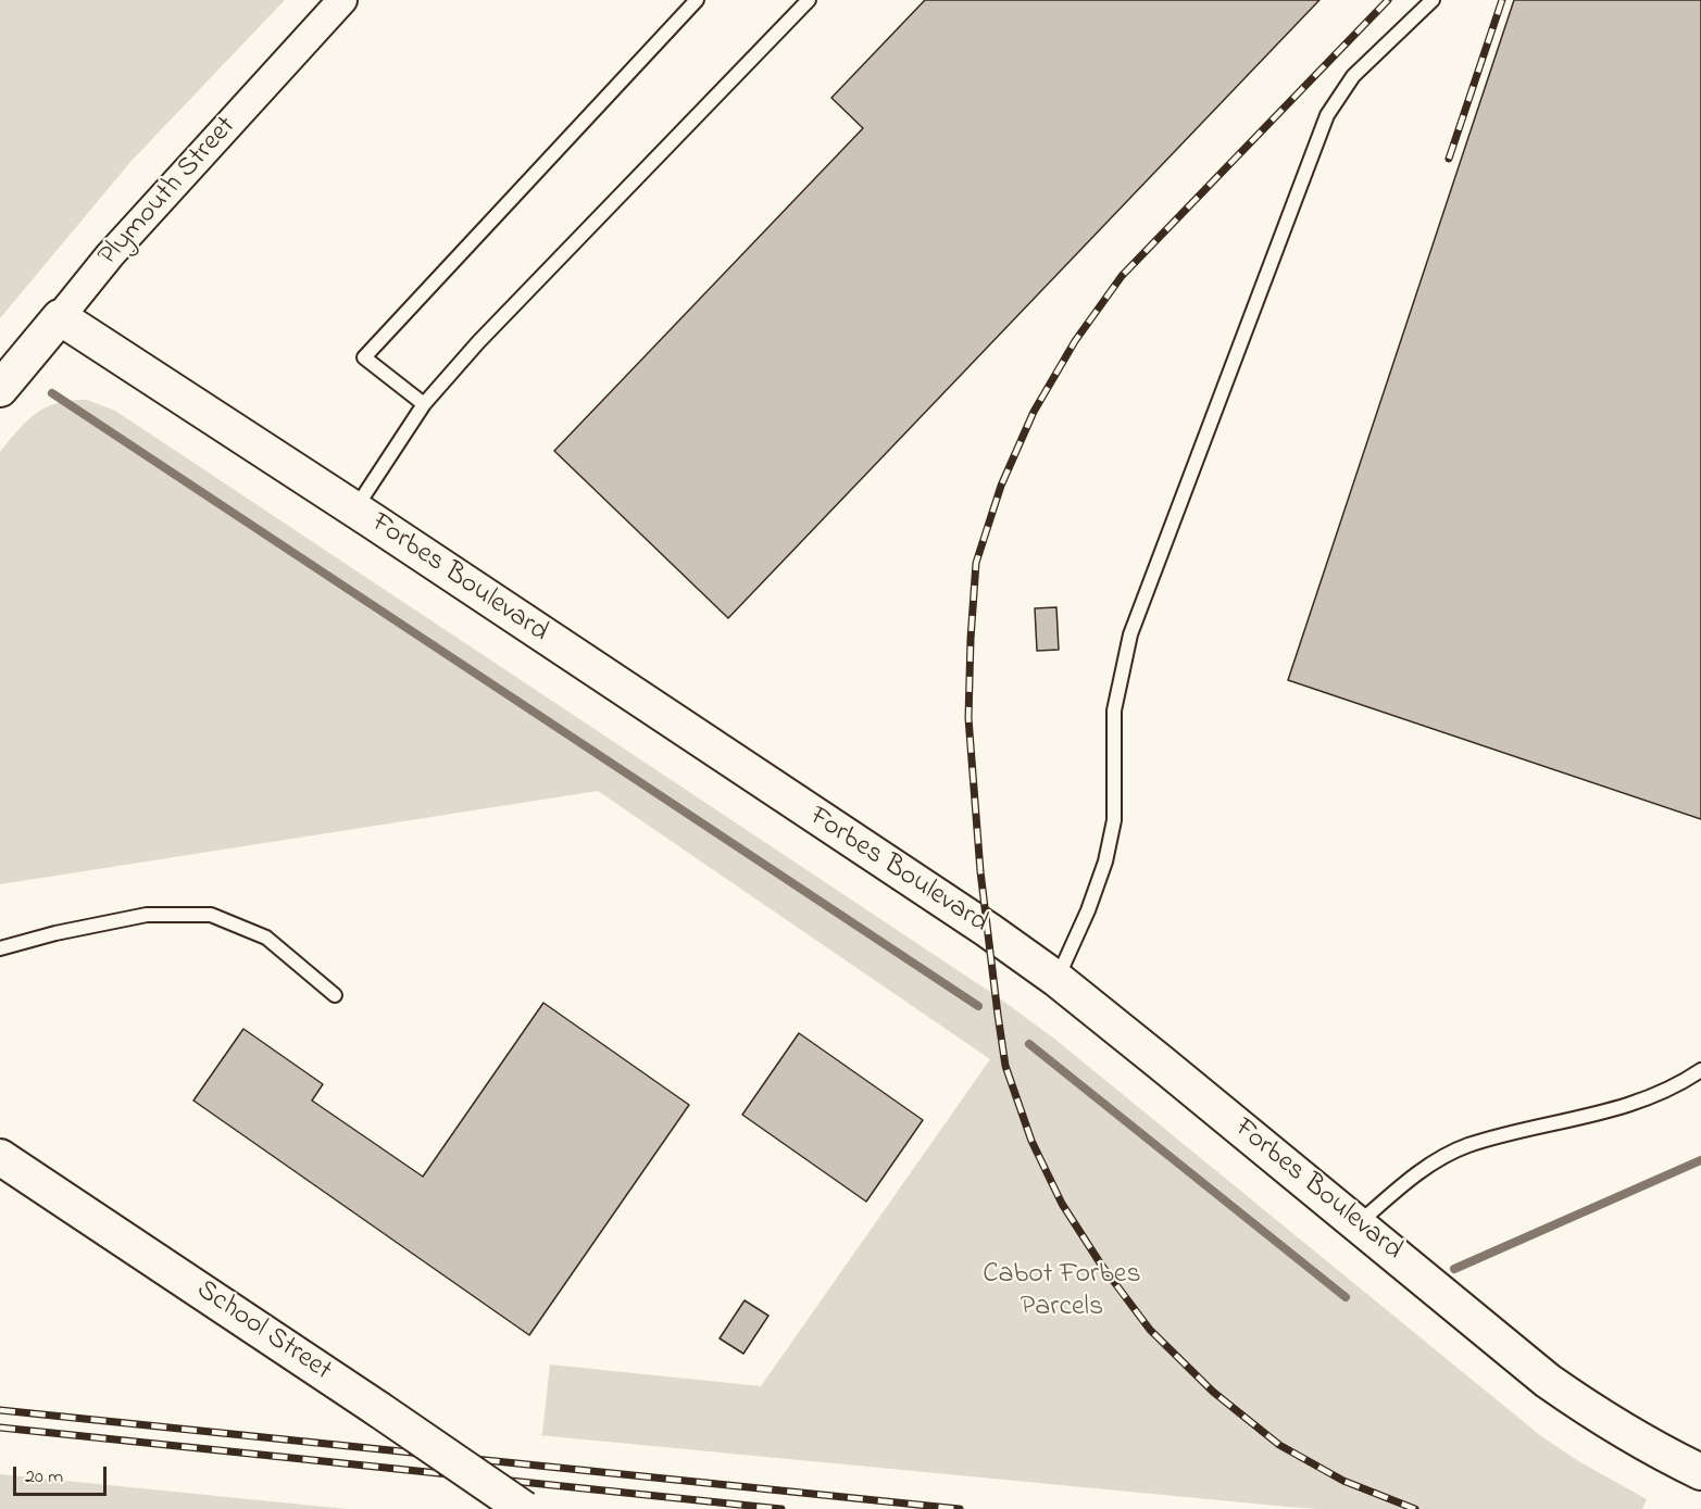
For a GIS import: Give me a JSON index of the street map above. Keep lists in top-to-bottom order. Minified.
{"streets":{"street":["Plymouth Street","Forbes Boulevard","School Street"]},"crossings":[["Plymouth Street","Forbes Boulevard"]],"parks":["Cabot Forbes Parcels"],"scale_bar":"20 m"}
